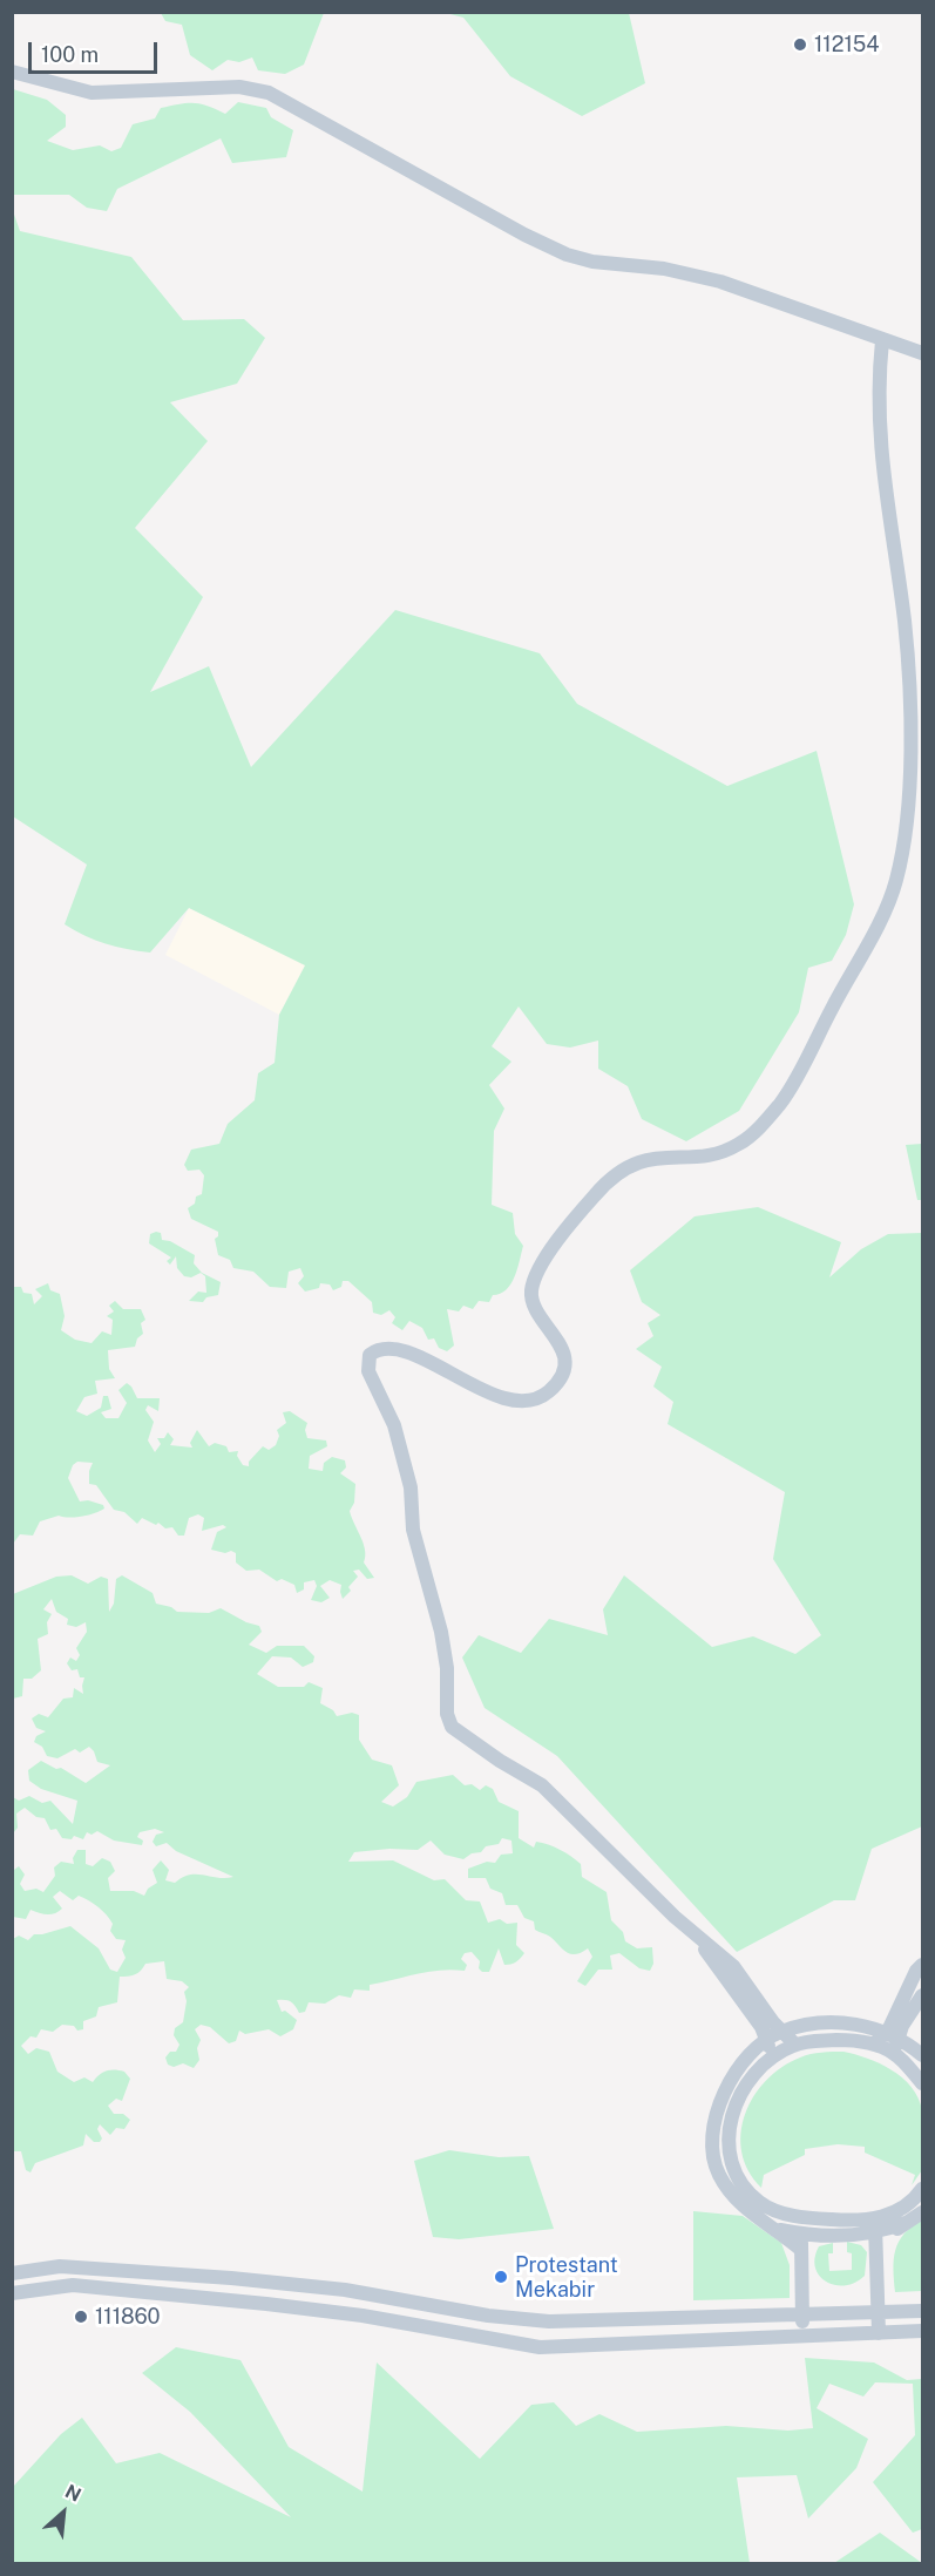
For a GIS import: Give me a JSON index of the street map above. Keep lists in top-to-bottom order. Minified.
{"places":["112154","Protestant Mekabir","111860"],"scale_bar":"100 m","north":"top right"}
